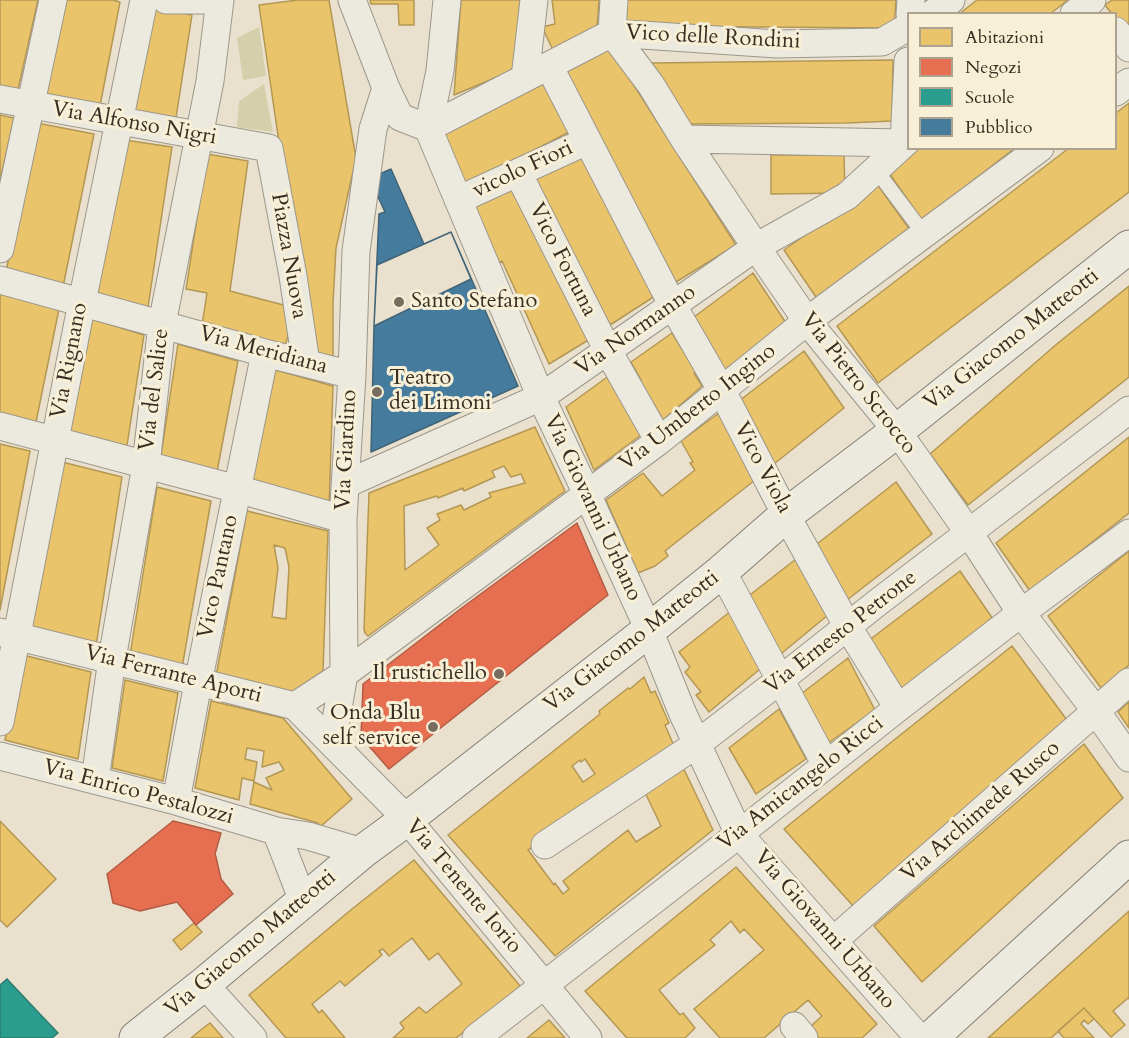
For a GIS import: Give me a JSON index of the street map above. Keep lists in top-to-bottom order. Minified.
{"streets":{"street":["Vico delle Rondini","Via Alfonso Nigri","vicolo Fiori","Piazza Nuova","Vico Fortuna","Via Normanno","Via Giacomo Matteotti","Via Meridiana","Via Rignano","Via Pietro Scrocco","Via del Salice","Via Umberto Ingino","Via Giardino","Vico Viola","Via Giovanni Urbano","Vico Pantano","Via Ernesto Petrone","Via Ferrante Aporti","Via Amicangelo Ricci","Via Enrico Pestalozzi","Via Archimede Rusco","Via Tenente Iorio"]},"crossings":[["Vico delle Rondini","Via Pietro Scrocco"],["Vico delle Rondini","Vico Viola"],["Vico delle Rondini","Via Giovanni Urbano"],["Via Alfonso Nigri","Piazza Nuova"],["Via Alfonso Nigri","Via Rignano"],["Via Alfonso Nigri","Via del Salice"],["vicolo Fiori","Vico Fortuna"],["vicolo Fiori","Vico Viola"],["vicolo Fiori","Via Giovanni Urbano"],["Piazza Nuova","Via Meridiana"],["Vico Fortuna","Via Normanno"],["Vico Fortuna","Via Umberto Ingino"],["Via Normanno","Via Pietro Scrocco"],["Via Normanno","Via Giardino"],["Via Normanno","Vico Viola"],["Via Normanno","Via Giovanni Urbano"],["Via Giacomo Matteotti","Via Pietro Scrocco"],["Via Giacomo Matteotti","Vico Viola"],["Via Giacomo Matteotti","Via Giovanni Urbano"],["Via Giacomo Matteotti","Via Enrico Pestalozzi"],["Via Giacomo Matteotti","Via Tenente Iorio"],["Via Meridiana","Via Rignano"],["Via Meridiana","Via del Salice"],["Via Meridiana","Via Giardino"],["Via Meridiana","Vico Pantano"],["Via Rignano","Via Ferrante Aporti"],["Via Pietro Scrocco","Via Umberto Ingino"],["Via Pietro Scrocco","Via Ernesto Petrone"],["Via Pietro Scrocco","Via Amicangelo Ricci"],["Via Pietro Scrocco","Via Archimede Rusco"],["Via del Salice","Via Ferrante Aporti"],["Via del Salice","Via Enrico Pestalozzi"],["Via Umberto Ingino","Via Giardino"],["Via Umberto Ingino","Vico Viola"],["Via Umberto Ingino","Via Giovanni Urbano"],["Via Umberto Ingino","Via Ferrante Aporti"],["Via Giardino","Via Tenente Iorio"],["Vico Viola","Via Ernesto Petrone"],["Vico Viola","Via Amicangelo Ricci"],["Via Giovanni Urbano","Via Ernesto Petrone"],["Via Giovanni Urbano","Via Amicangelo Ricci"],["Via Giovanni Urbano","Via Archimede Rusco"],["Vico Pantano","Via Ferrante Aporti"],["Vico Pantano","Via Enrico Pestalozzi"],["Via Amicangelo Ricci","Via Tenente Iorio"]],"places":["Santo Stefano","Teatro dei Limoni","Il rustichello","Onda Blu self service"],"legend":["Abitazioni","Negozi","Scuole","Pubblico"]}
